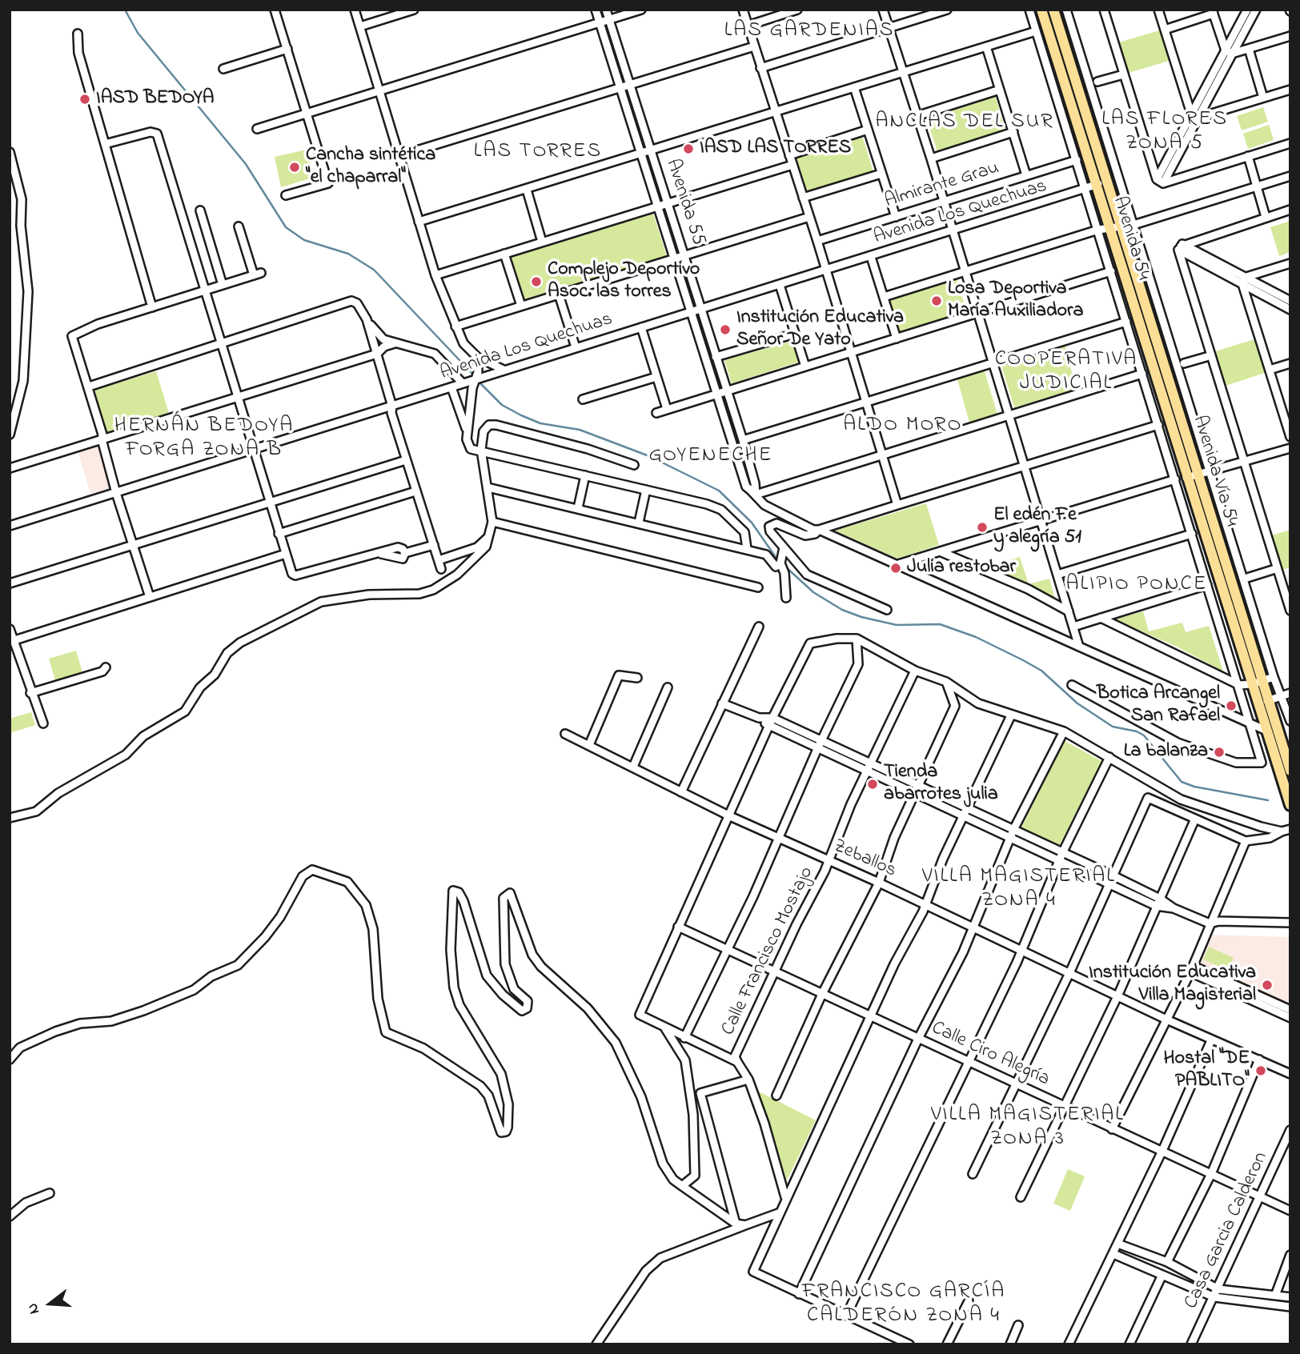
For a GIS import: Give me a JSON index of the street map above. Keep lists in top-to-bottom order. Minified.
{"streets":{"main road":["Avenida 54","Avenida Vía 54"],"street":["Almirante Grau","Avenida 55","Avenida Los Quechuas","Zeballos","Calle Francisco Mostajo","Calle Ciro Alegría","Casa Garcia Calderon"]},"crossings":[["Avenida 55","Avenida Los Quechuas"],["Avenida Los Quechuas","Avenida 54"],["Avenida Los Quechuas","Avenida Vía 54"],["Avenida 54","Avenida Vía 54"],["Zeballos","Calle Francisco Mostajo"],["Calle Francisco Mostajo","Calle Ciro Alegría"],["Calle Ciro Alegría","Casa Garcia Calderon"]],"districts":["LAS GARDENIAS","LAS FLORES ZONA 5","ANCLAS DEL SUR","LAS TORRES","COOPERATIVA JUDICIAL","ALDO MORO","HERNÁN BEDOYA FORGA ZONA B","GOYENECHE","ALIPIO PONCE","VILLA MAGISTERIAL ZONA 4","VILLA MAGISTERIAL ZONA 3","FRANCISCO GARCÍA CALDERÓN ZONA 4"],"places":["IASD BEDOYA","IASD LAS TORRES","Cancha sintética \"el chaparral\"","Complejo Deportivo Asoc. las torres","Losa Deportiva María Auxiliadora","Institución Educativa Señor De Yato","El edén Fe y alegría 51","Julia restobar","Botica Arcangel San Rafael","La balanza","Tienda abarrotes julia","Institución Educativa Villa Magisterial","Hostal \"DE PABLITO\""],"north":"left"}
